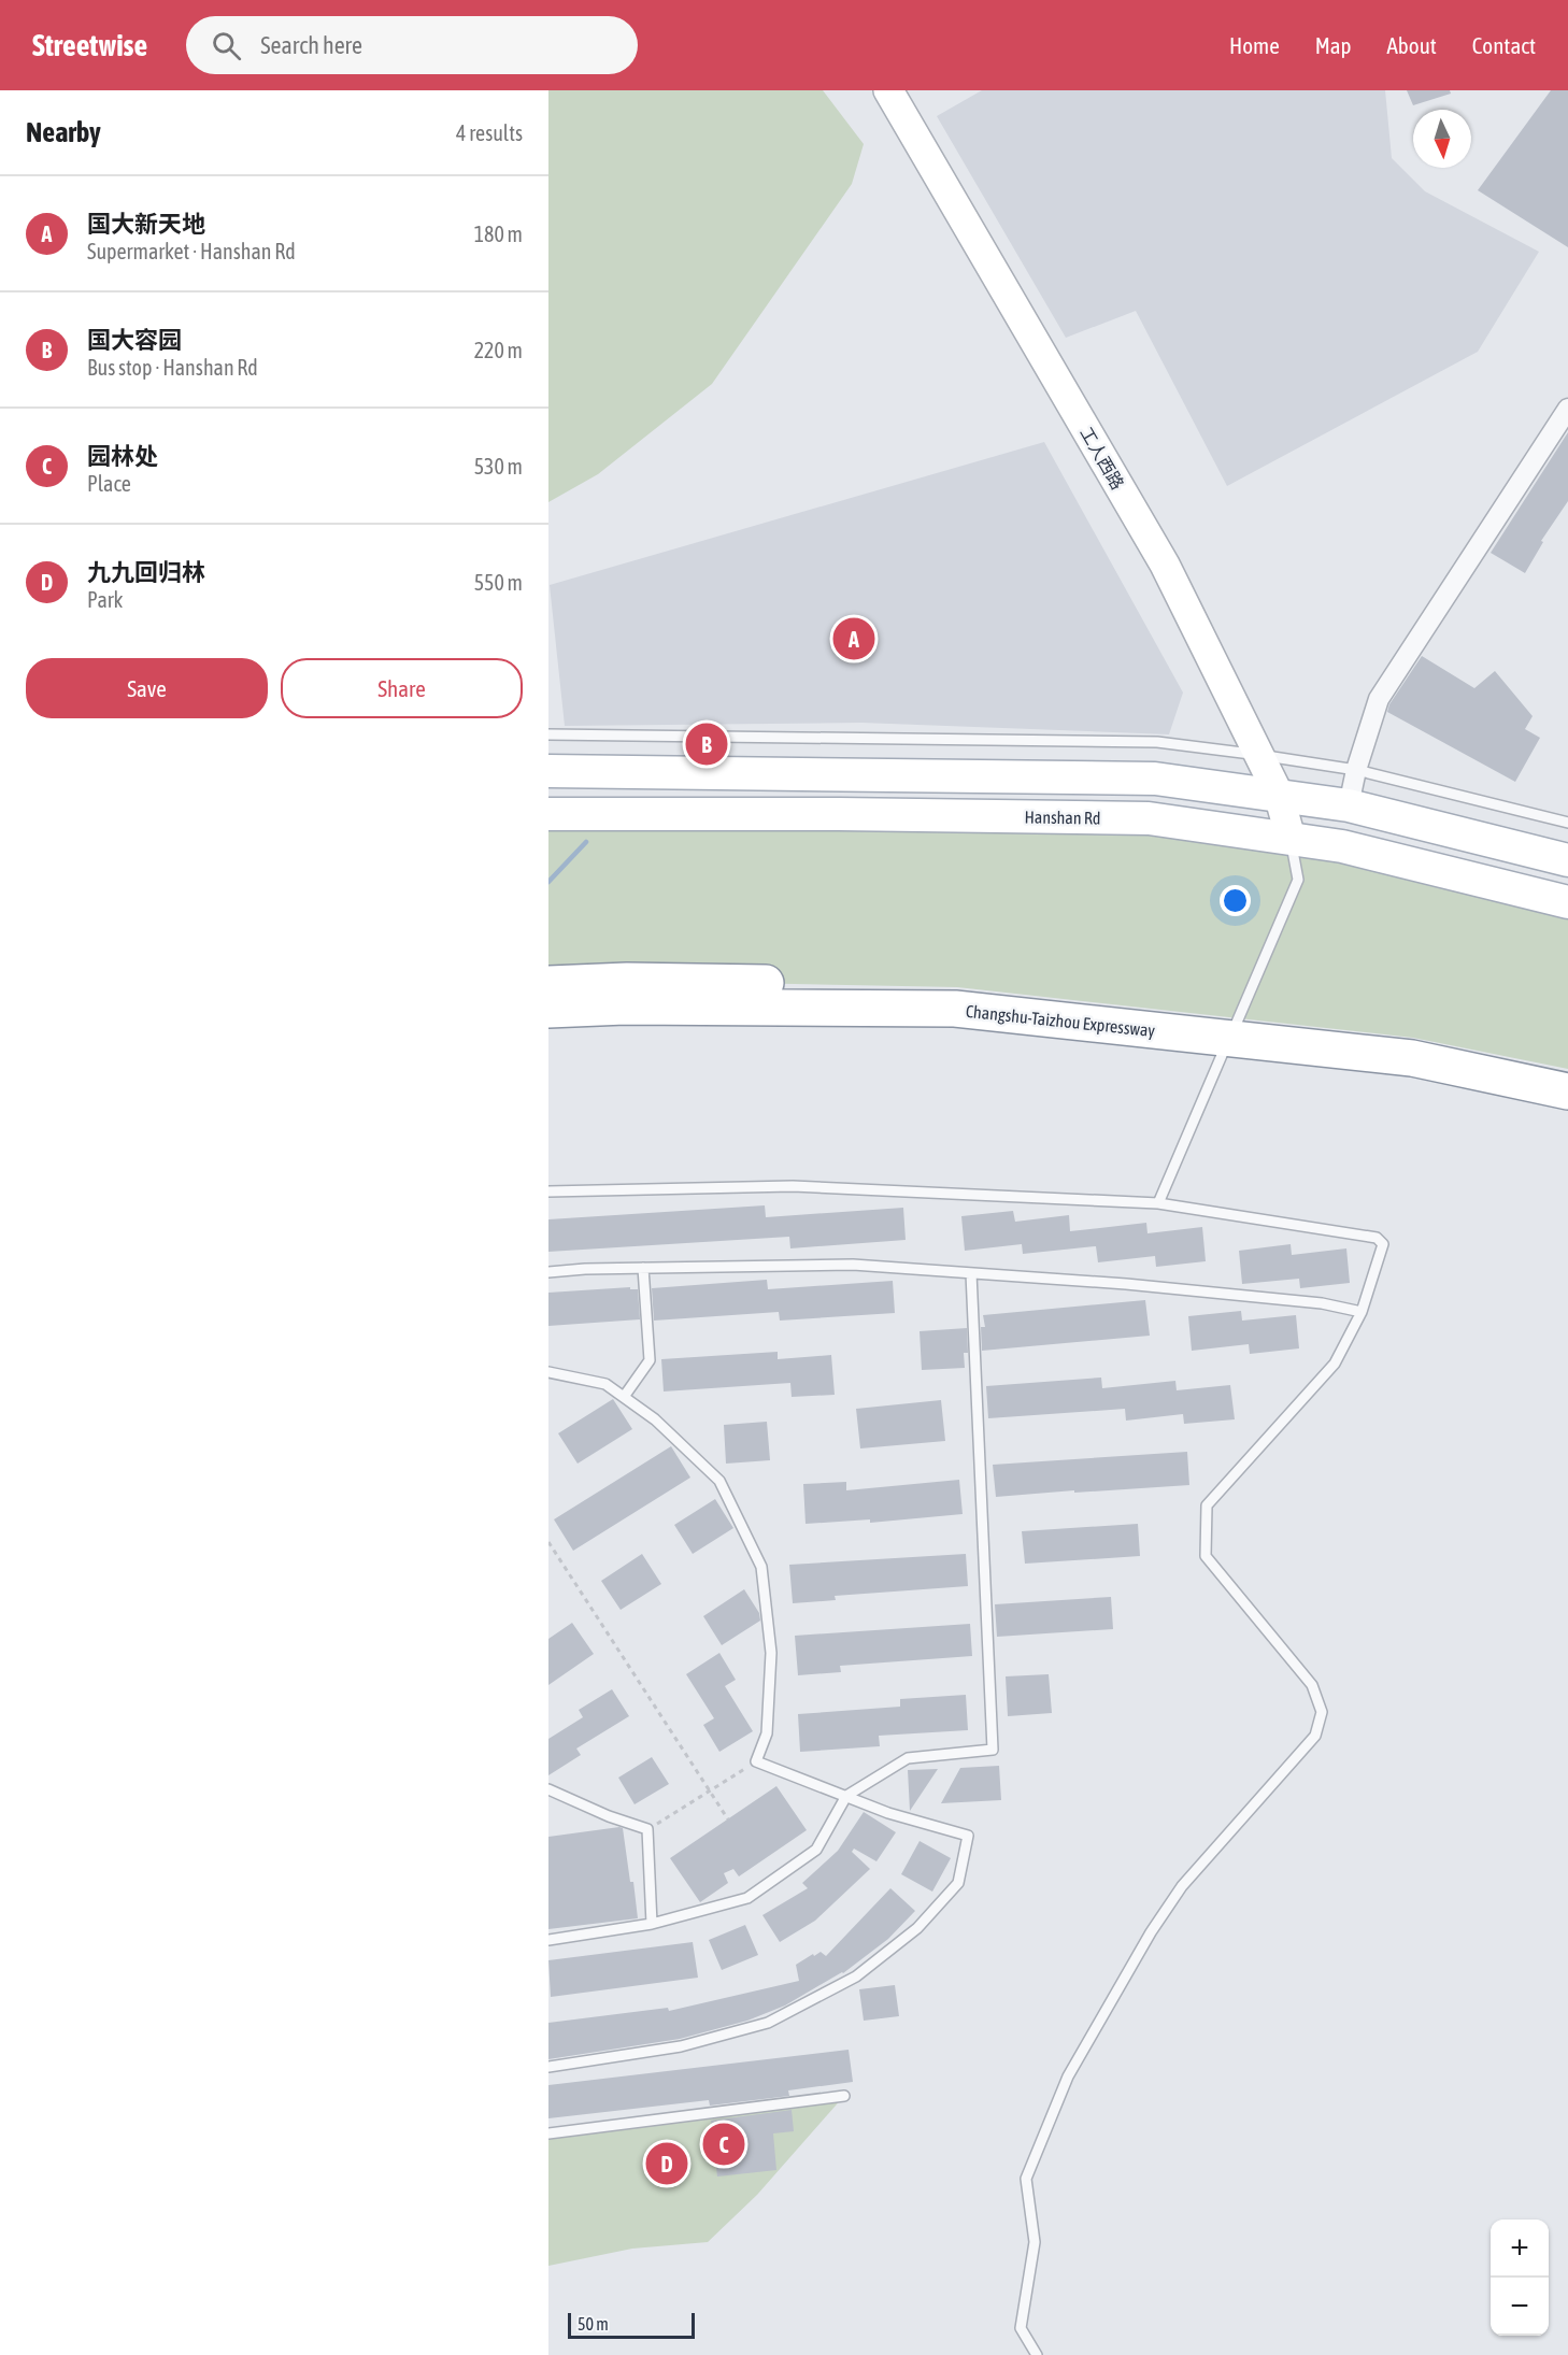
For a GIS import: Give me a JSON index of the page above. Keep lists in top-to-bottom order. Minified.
{"streets":{"highway":["Changshu-Taizhou Expressway"],"main road":["工人西路","Hanshan Rd"]},"crossings":[["工人西路","Hanshan Rd"]],"scale_bar":"50 m","north":"bottom","page":{"header":"Streetwise","search":"Search here","nav":["Home","Map","About","Contact"],"heading":["Nearby","4 results"],"list":[{"mark":"A","name":"国大新天地","note":"Supermarket · Hanshan Rd","value":"180 m"},{"mark":"B","name":"国大容园","note":"Bus stop · Hanshan Rd","value":"220 m"},{"mark":"C","name":"园林处","note":"Place","value":"530 m"},{"mark":"D","name":"九九回归林","note":"Park","value":"550 m"}],"pins":["A","B","C","D"],"buttons":["Save","Share"],"map_buttons":["+","−"],"scale":"50 m"}}
